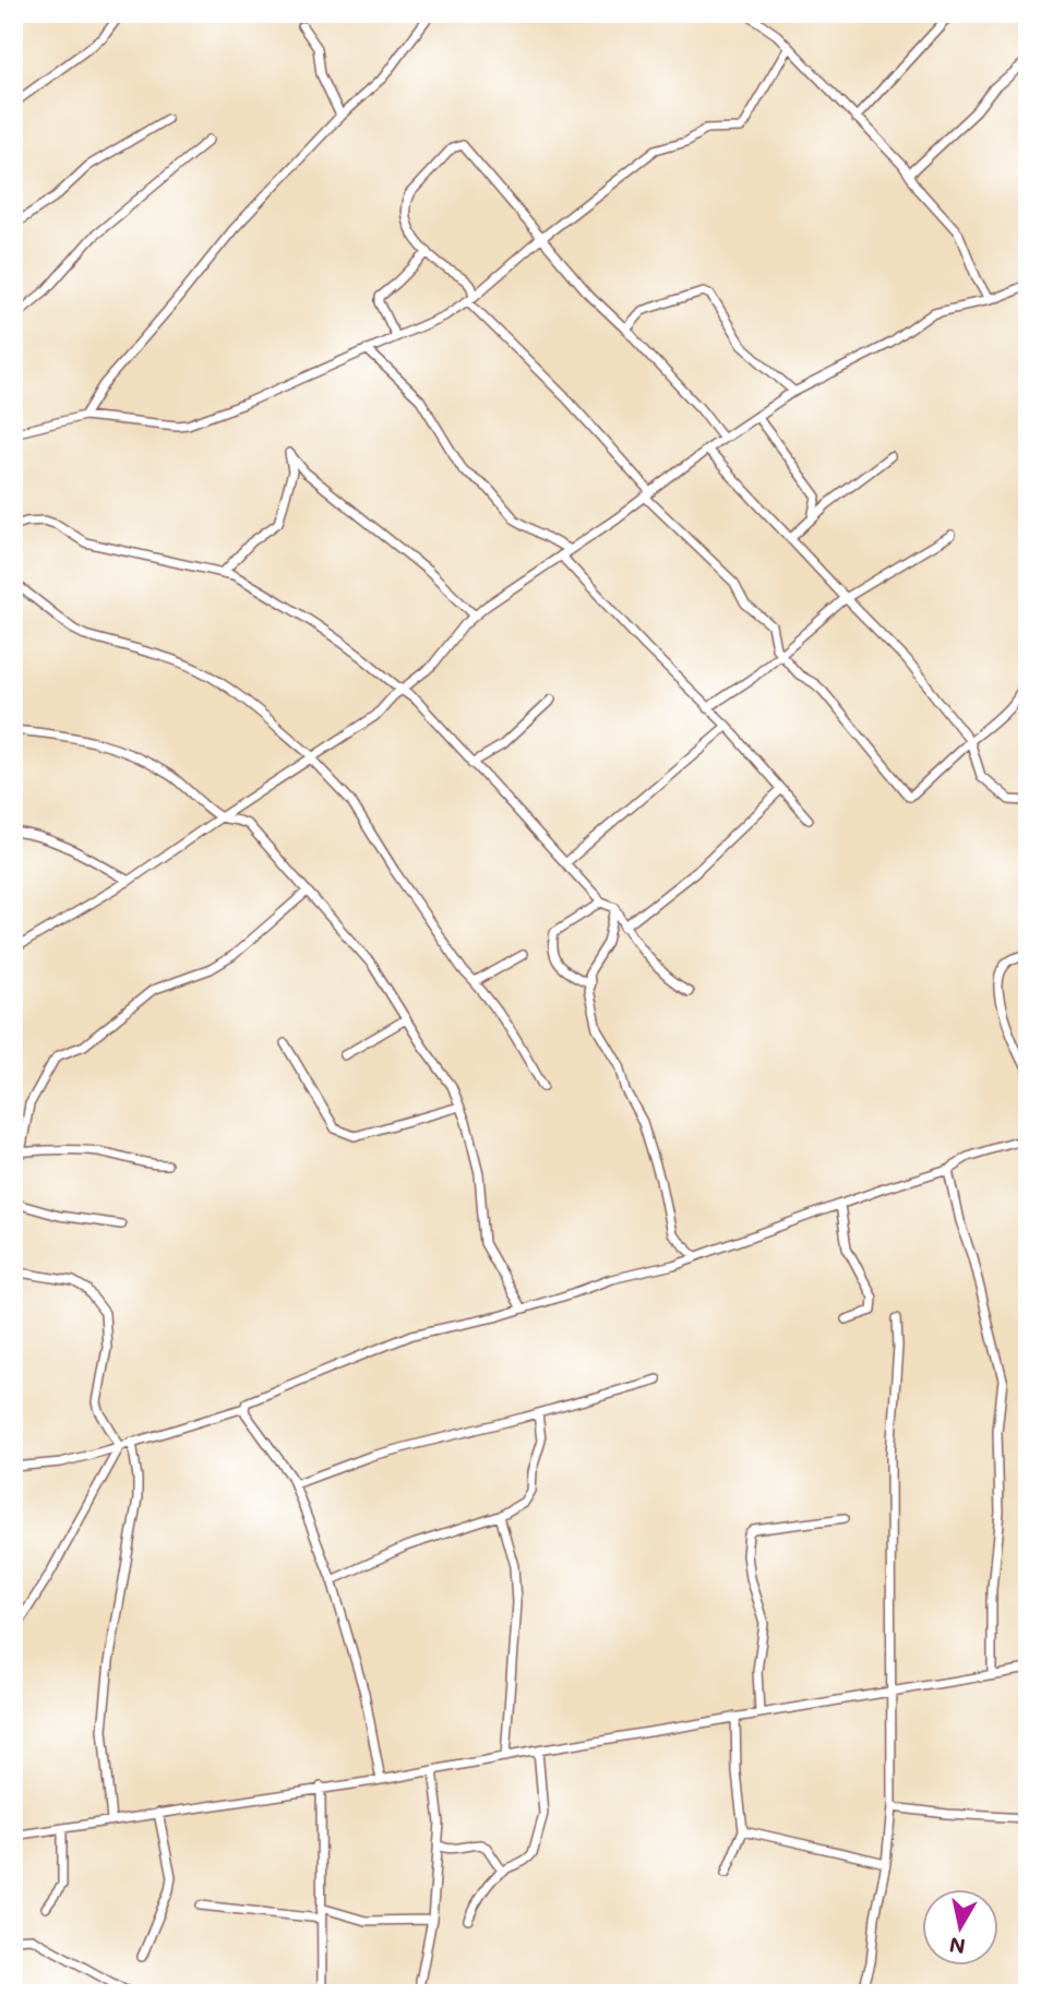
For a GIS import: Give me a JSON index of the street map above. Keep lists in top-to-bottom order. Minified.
{"north":"bottom"}
